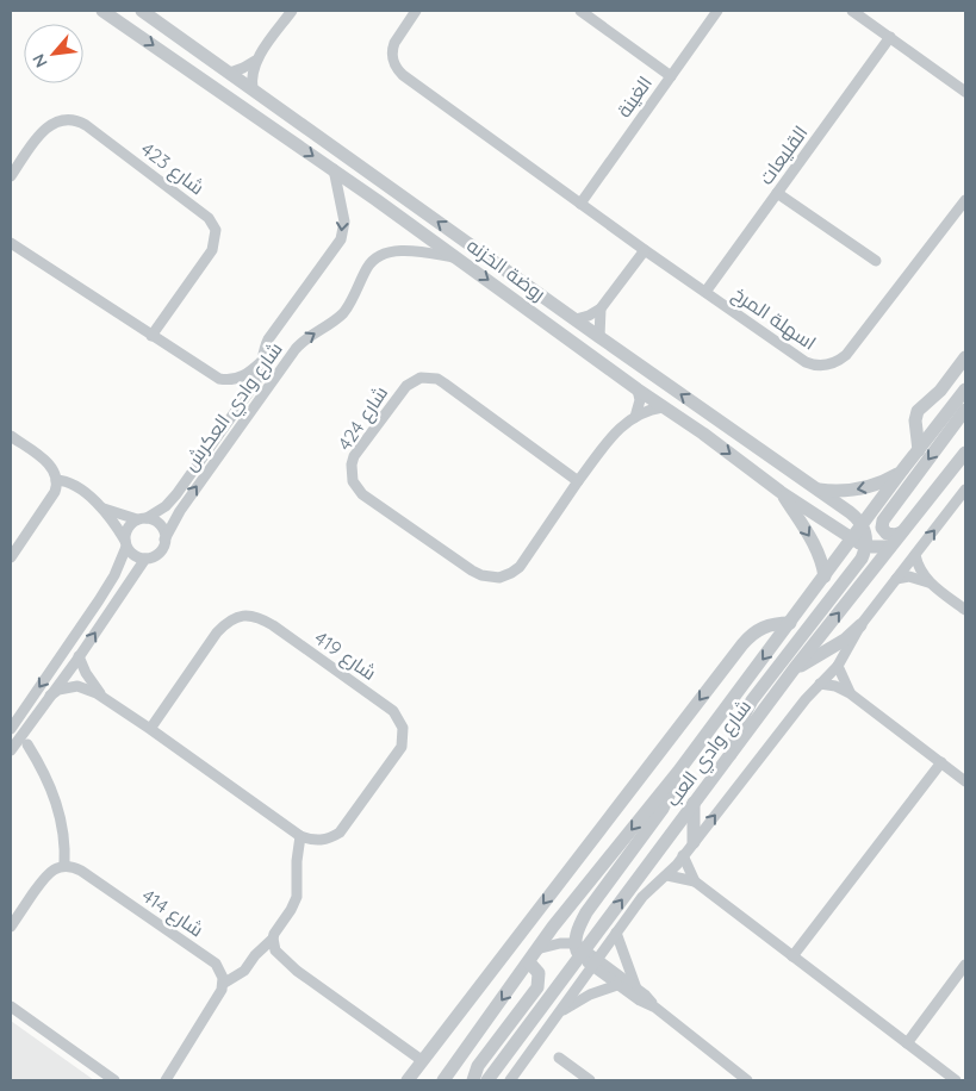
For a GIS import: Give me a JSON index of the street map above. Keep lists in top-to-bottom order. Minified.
{"streets":{"street":["الغينة","القليعات","شارع 423","روضة الخزنه","اسهلة المرخ","شارع وادي العكرش","شارع 424","شارع 419","شارع وادي العب","شارع 414"]},"crossings":[["الغينة","اسهلة المرخ"],["القليعات","اسهلة المرخ"],["روضة الخزنه","شارع وادي العكرش"],["روضة الخزنه","شارع 424"],["روضة الخزنه","شارع وادي العب"]],"north":"bottom left"}
